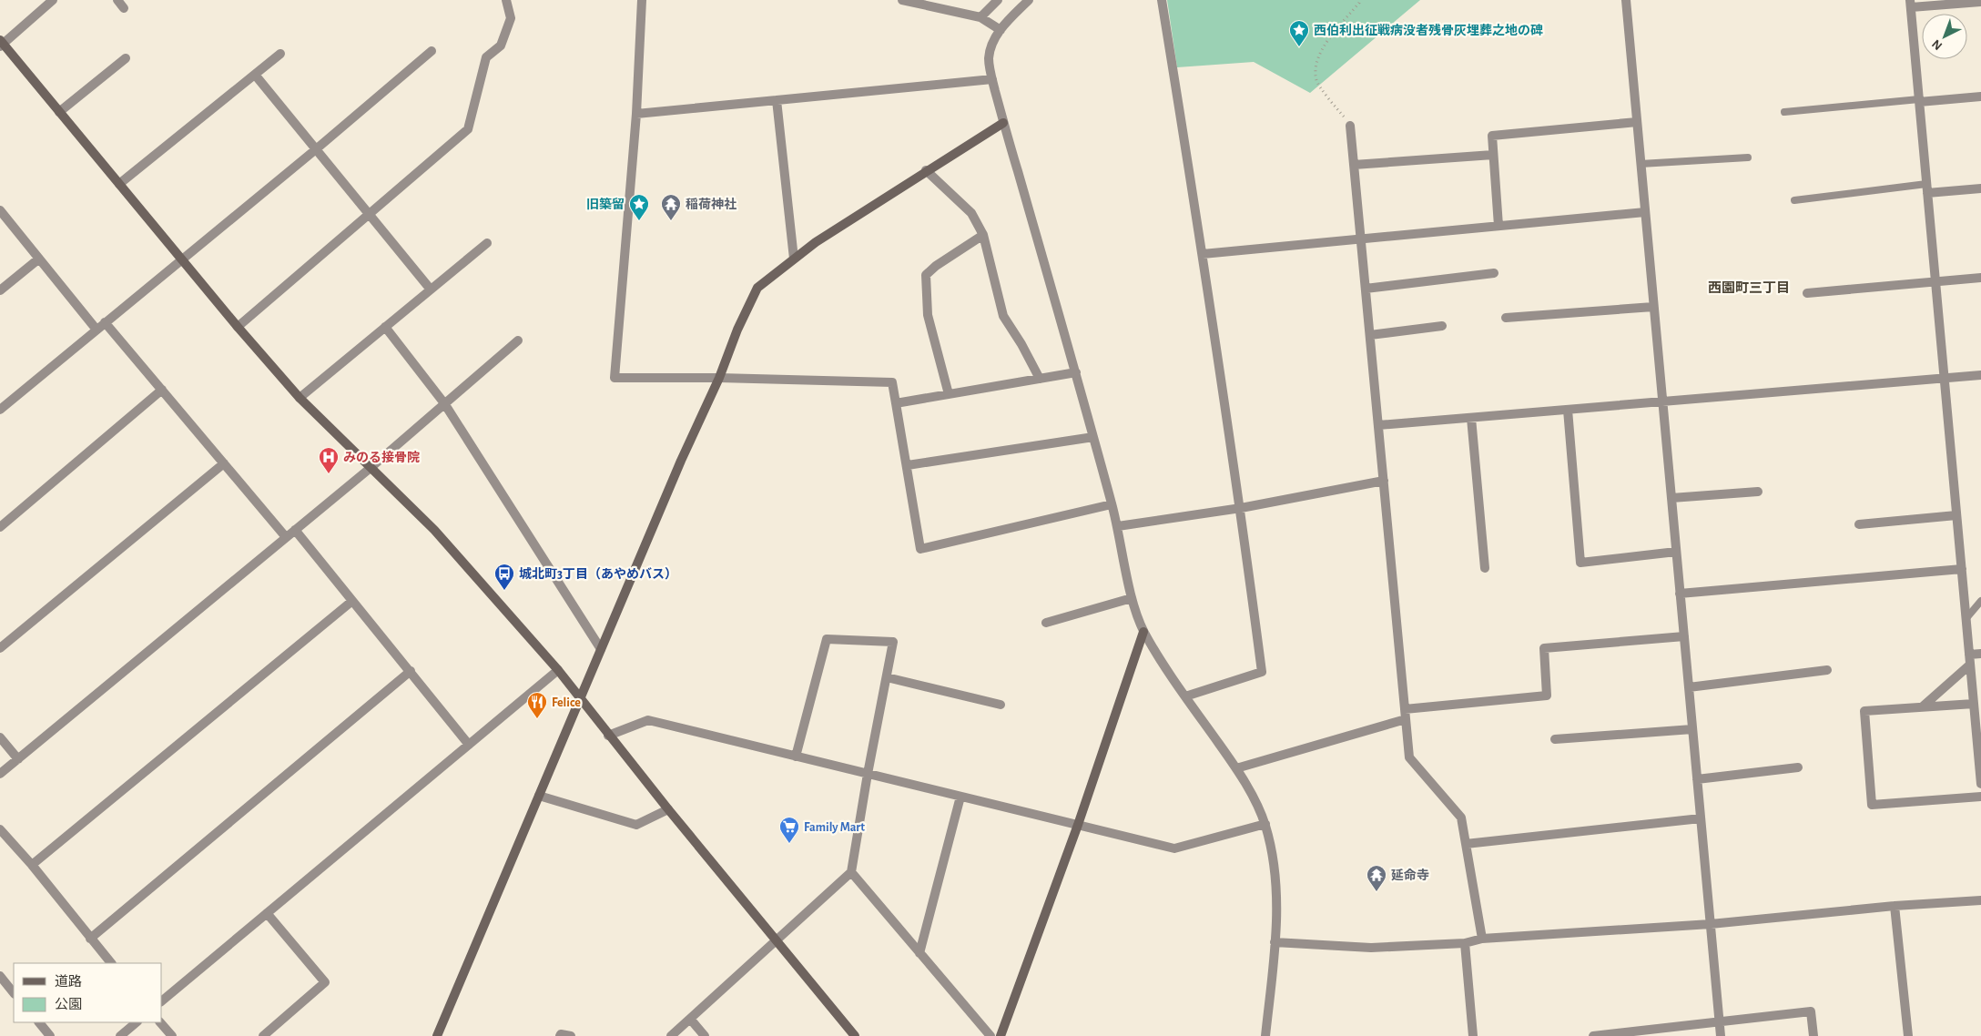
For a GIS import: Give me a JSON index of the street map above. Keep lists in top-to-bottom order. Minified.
{"districts":["西園町三丁目"],"places":{"place":["西伯利出征戦病没者残骨灰埋葬之地の碑","旧築留"],"temple":["稲荷神社","延命寺"],"hospital":["みのる接骨院"],"bus stop":["城北町3丁目（あやめバス）"],"restaurant":["Felice"],"supermarket":["Family Mart"]},"legend":["道路","公園"],"north":"bottom left"}
